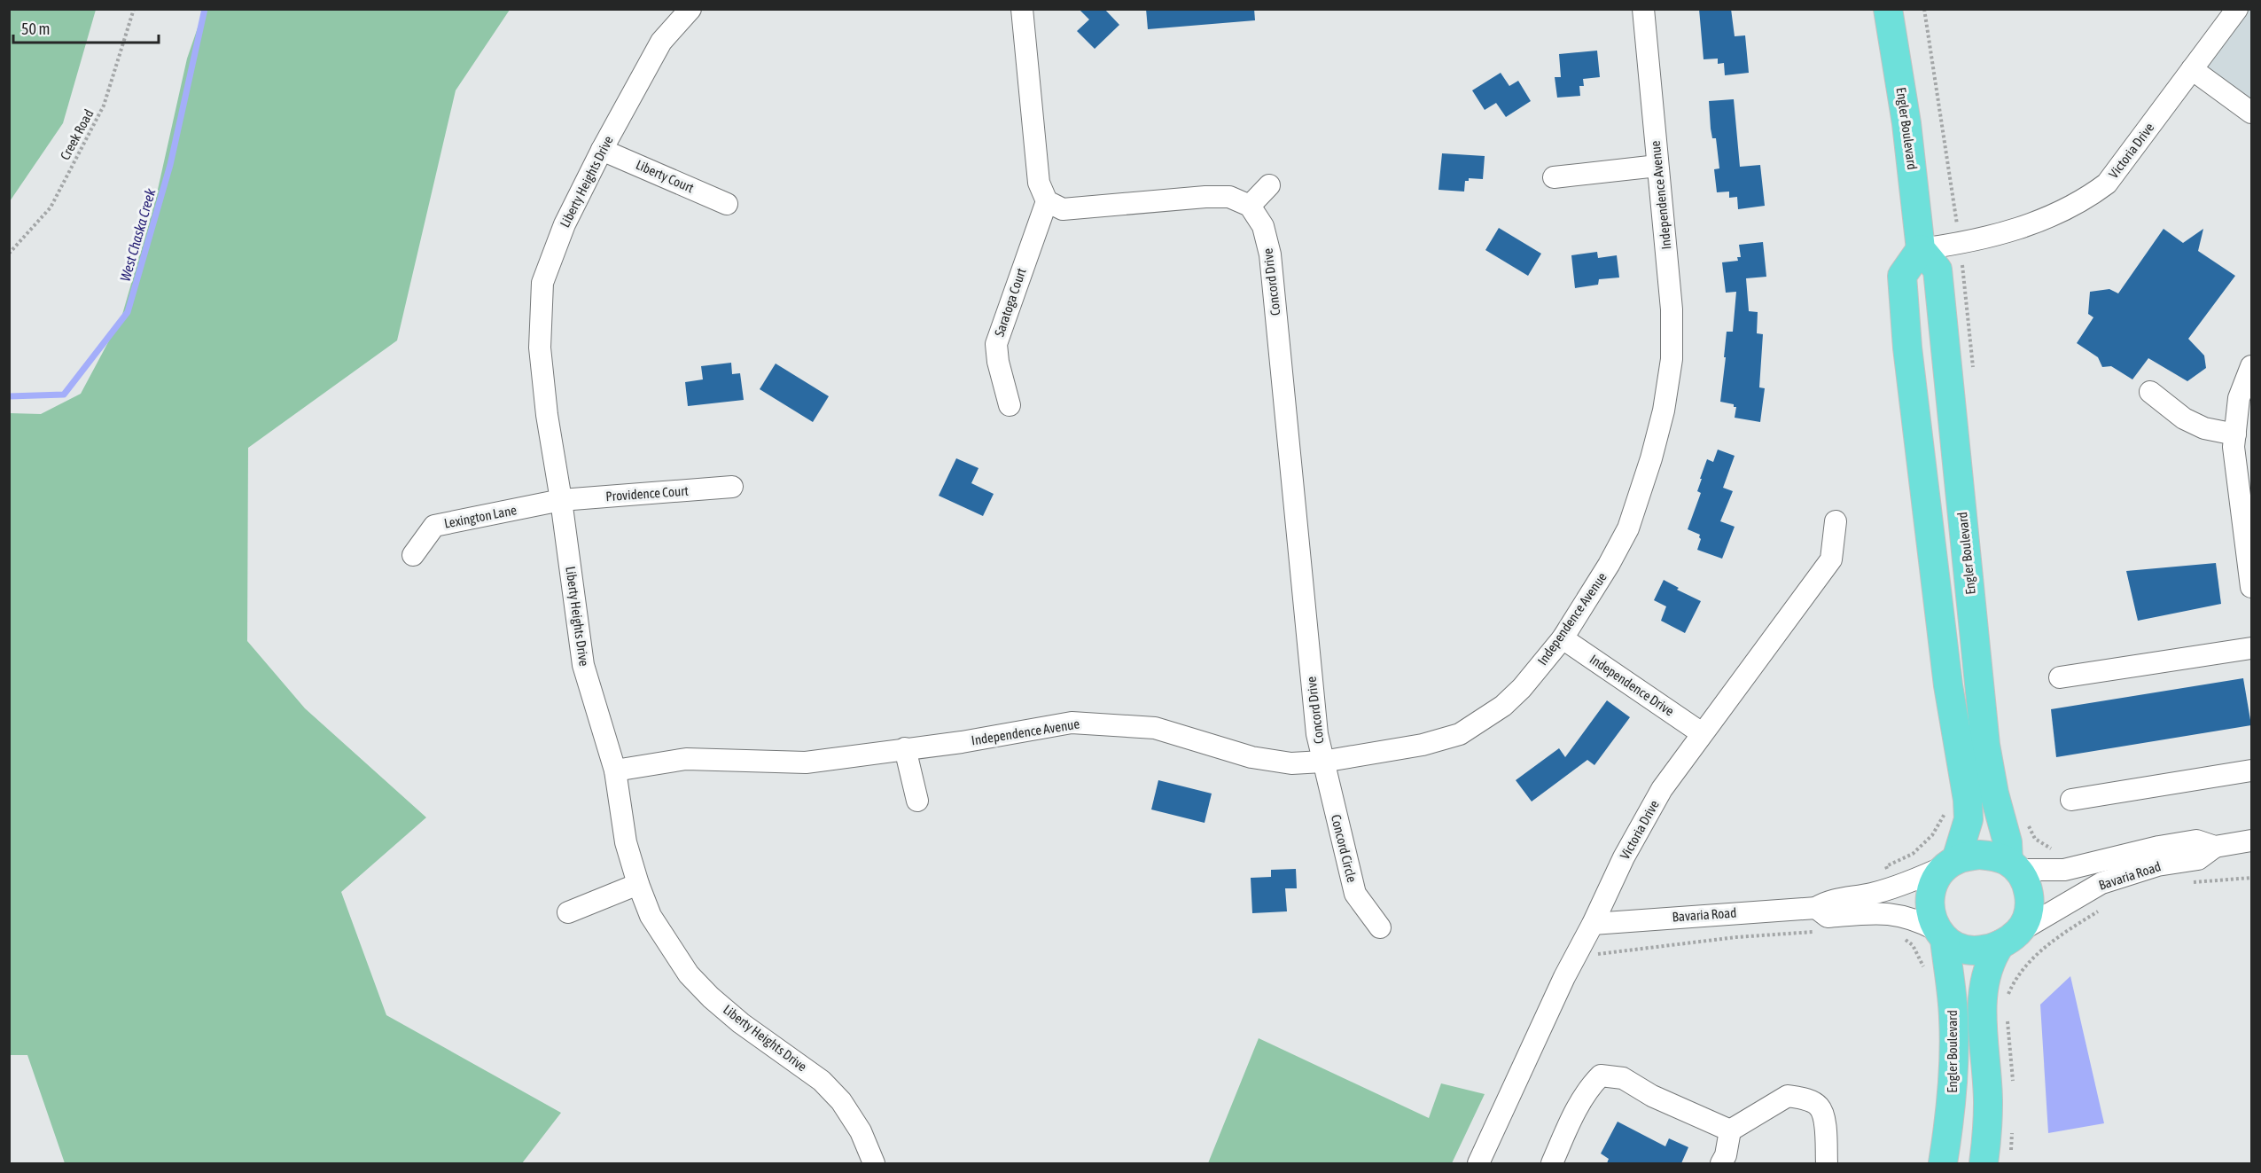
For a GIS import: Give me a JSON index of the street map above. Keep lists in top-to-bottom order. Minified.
{"streets":{"main road":["Engler Boulevard"],"street":["Victoria Drive","Liberty Court","Liberty Heights Drive","Independence Avenue","Concord Drive","Saratoga Court","Providence Court","Lexington Lane","Independence Drive","Concord Circle","Bavaria Road"],"path":["Creek Road"]},"crossings":[["Engler Boulevard","Victoria Drive"],["Engler Boulevard","Bavaria Road"],["Victoria Drive","Independence Drive"],["Victoria Drive","Bavaria Road"],["Liberty Court","Liberty Heights Drive"],["Liberty Heights Drive","Independence Avenue"],["Liberty Heights Drive","Providence Court"],["Liberty Heights Drive","Lexington Lane"],["Independence Avenue","Concord Drive"],["Independence Avenue","Independence Drive"],["Independence Avenue","Concord Circle"],["Concord Drive","Concord Circle"],["Providence Court","Lexington Lane"]],"water":["West Chaska Creek"],"scale_bar":"50 m"}
